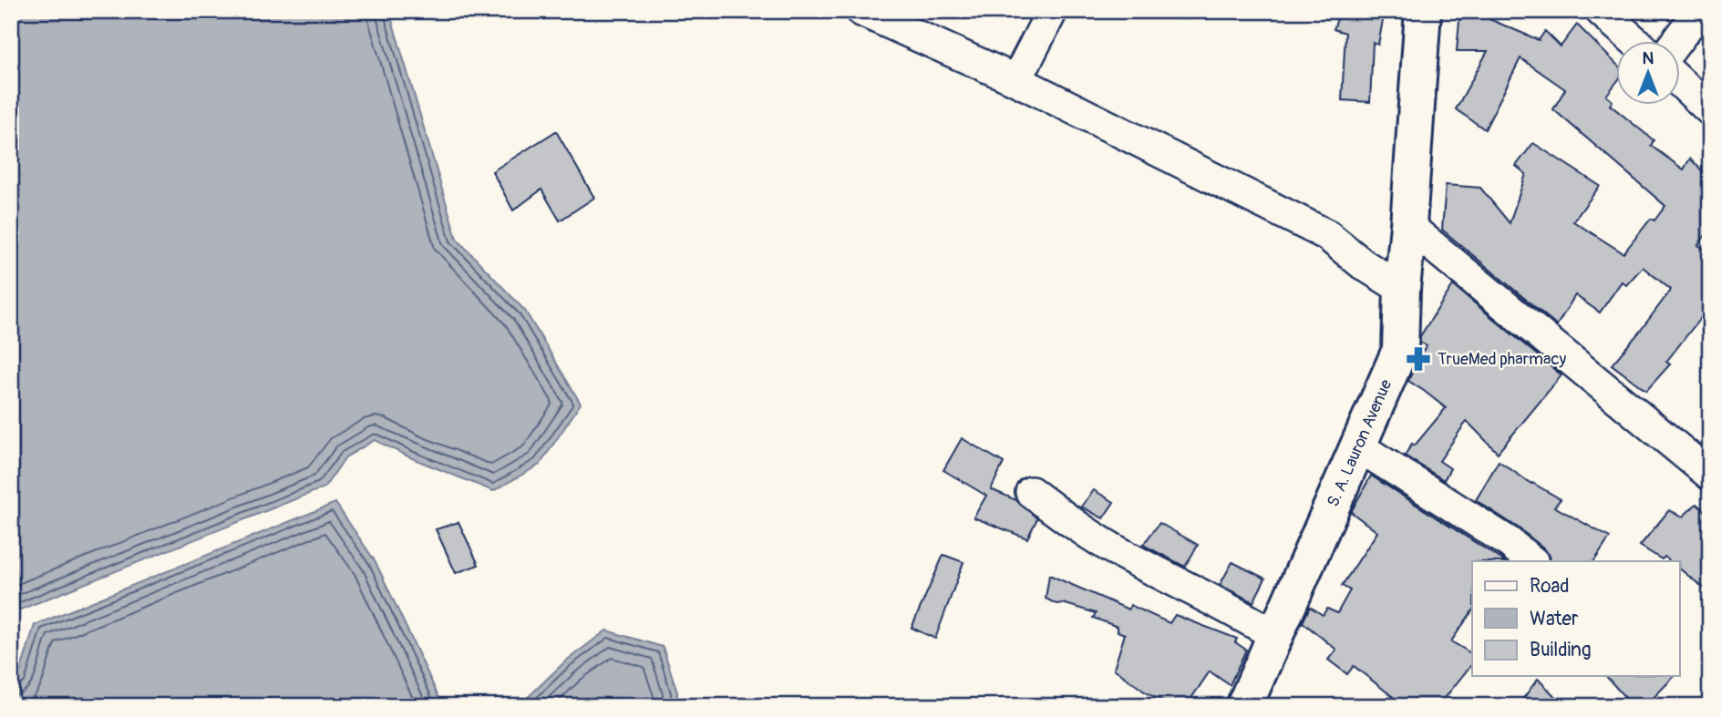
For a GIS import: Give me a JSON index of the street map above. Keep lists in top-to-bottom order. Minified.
{"streets":{"highway":["S. A. Lauron Avenue"]},"places":{"pharmacy":["TrueMed pharmacy"]},"legend":["Road","Water","Building"],"north":"top"}
